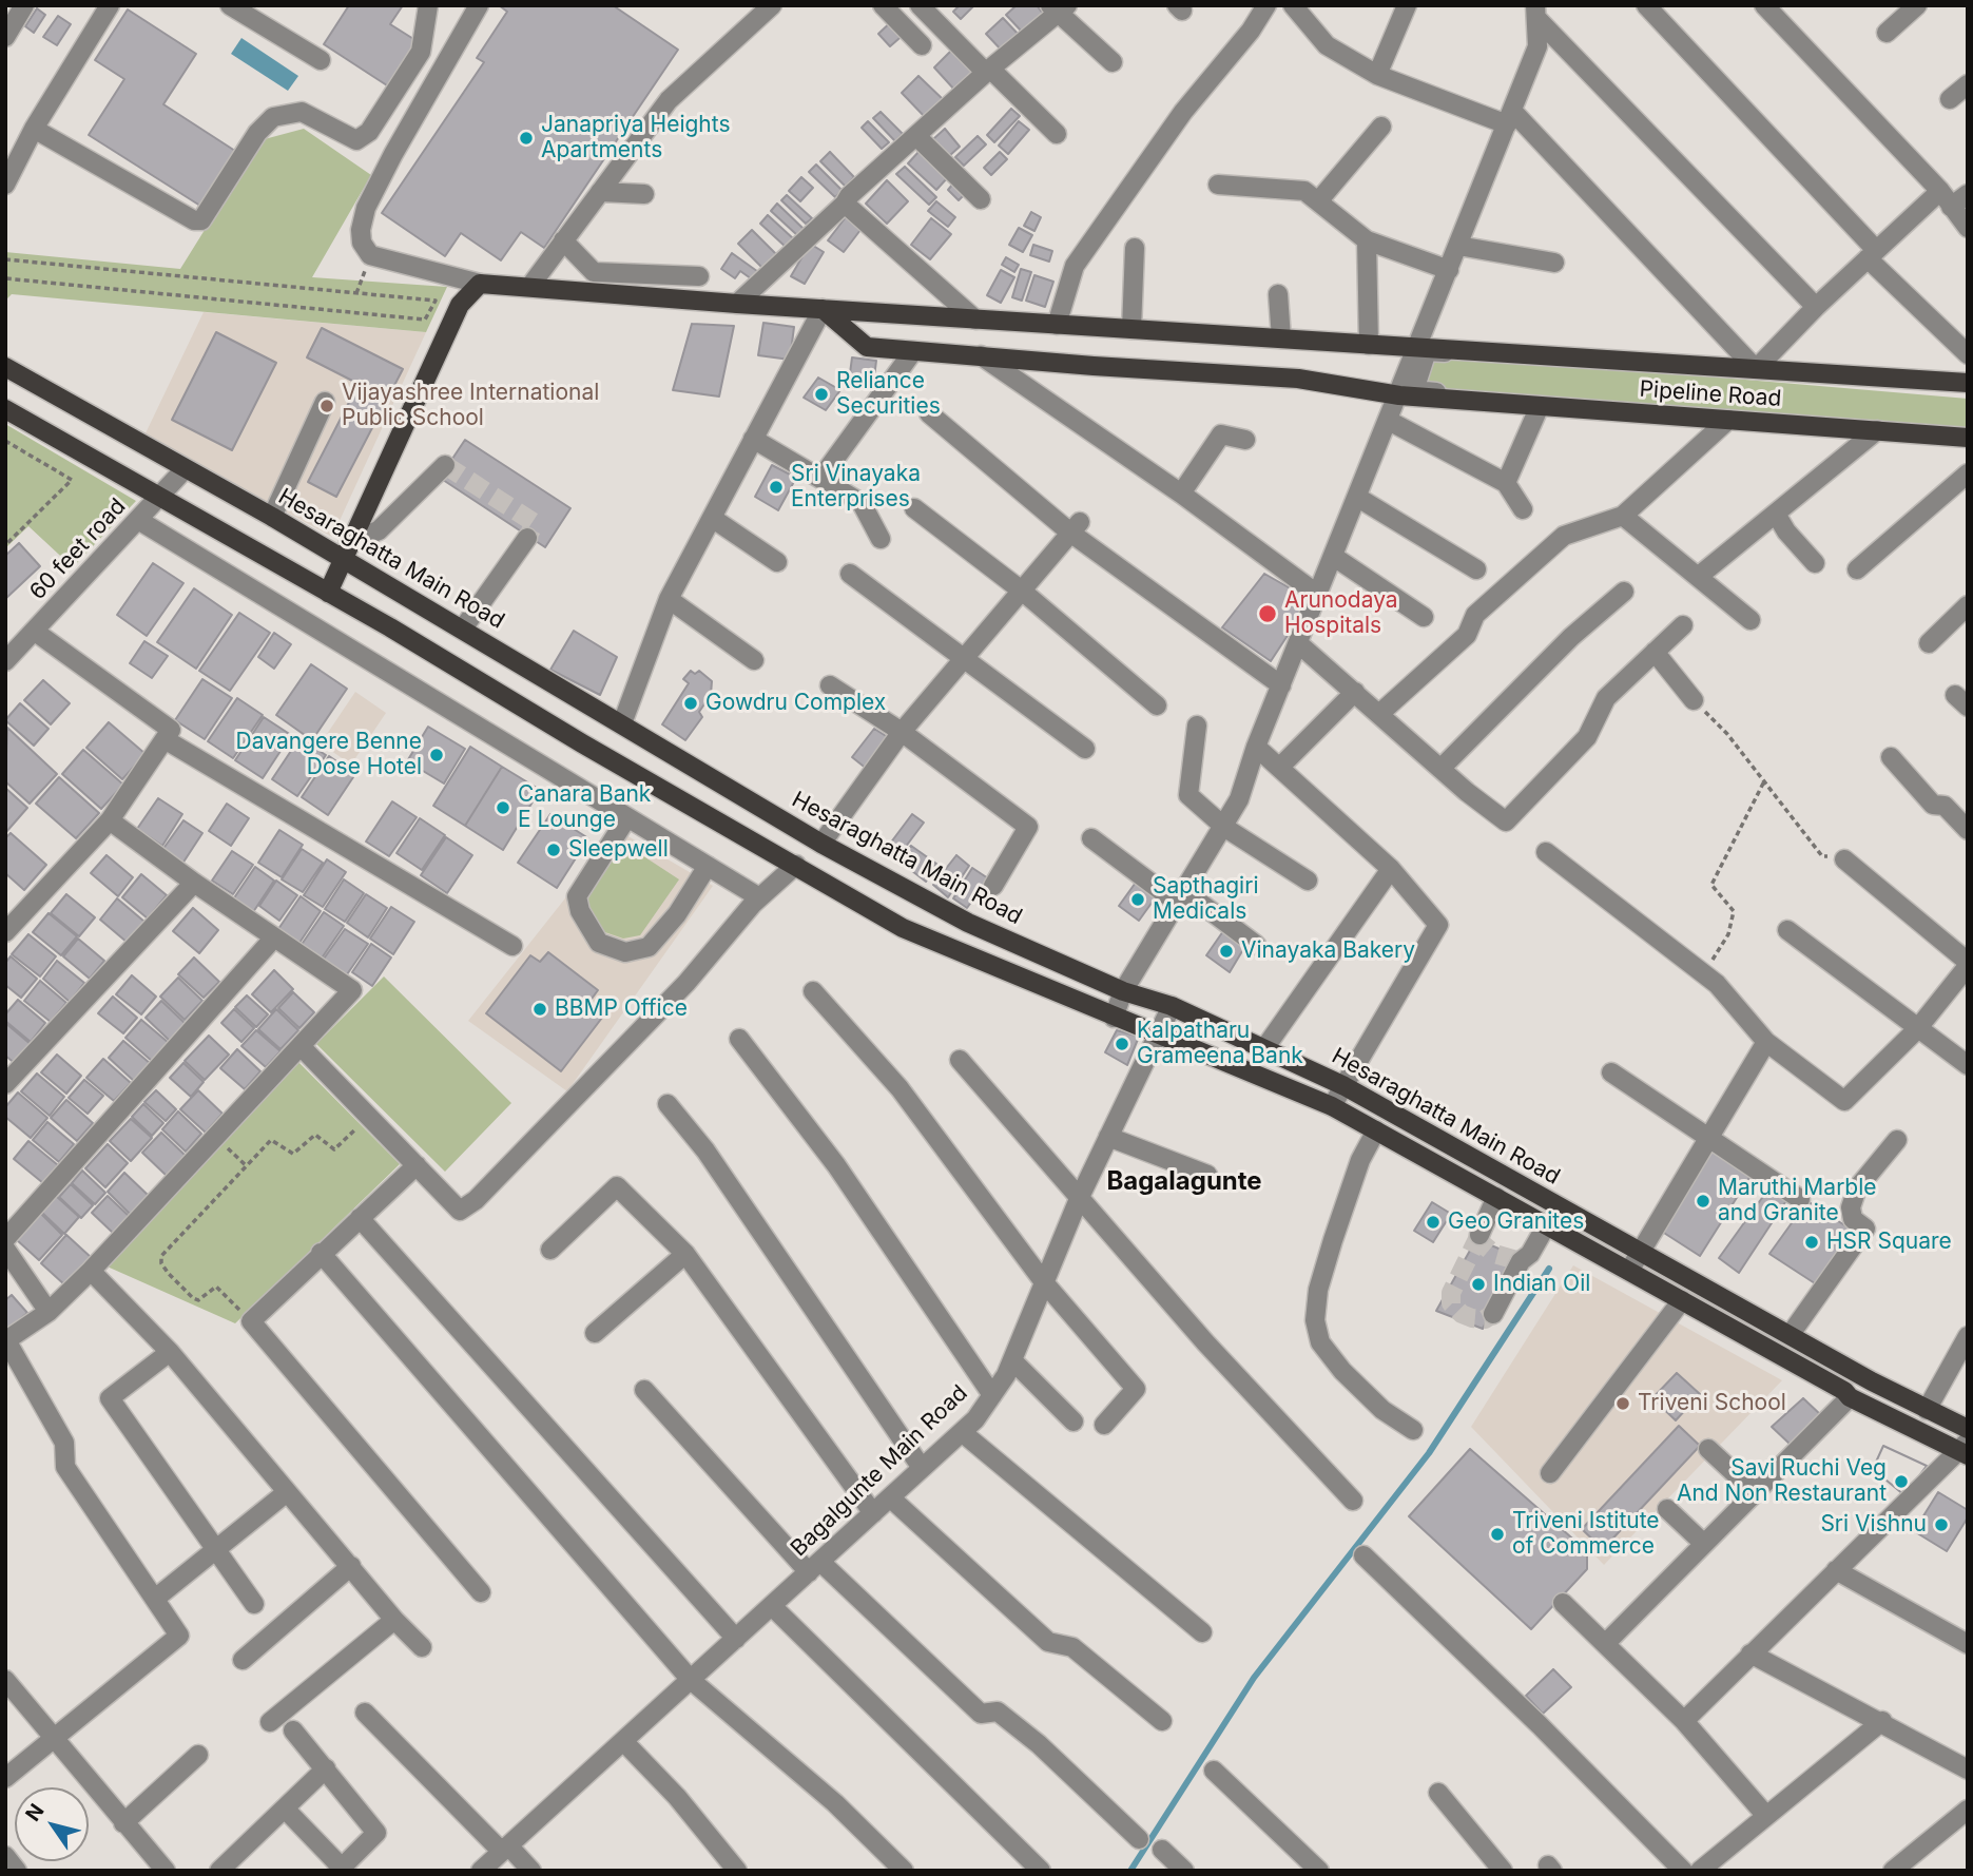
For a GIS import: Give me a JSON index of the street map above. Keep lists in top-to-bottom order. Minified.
{"streets":{"main road":["Pipeline Road","Hesaraghatta Main Road"],"street":["60 feet road","Bagalgunte Main Road"]},"crossings":[["60 feet road","Hesaraghatta Main Road"],["Hesaraghatta Main Road","Bagalgunte Main Road"]],"districts":["Bagalagunte"],"places":["Janapriya Heights Apartments","Reliance Securities","Vijayashree International Public School","Sri Vinayaka Enterprises","Arunodaya Hospitals","Gowdru Complex","Davangere Benne Dose Hotel","Canara Bank E Lounge","Sleepwell","Sapthagiri Medicals","Vinayaka Bakery","BBMP Office","Kalpatharu Grameena Bank","Maruthi Marble and Granite","Geo Granites","HSR Square","Indian Oil","Triveni School","Savi Ruchi Veg And Non Restaurant","Sri Vishnu","Triveni Istitute of Commerce"],"north":"top left"}
